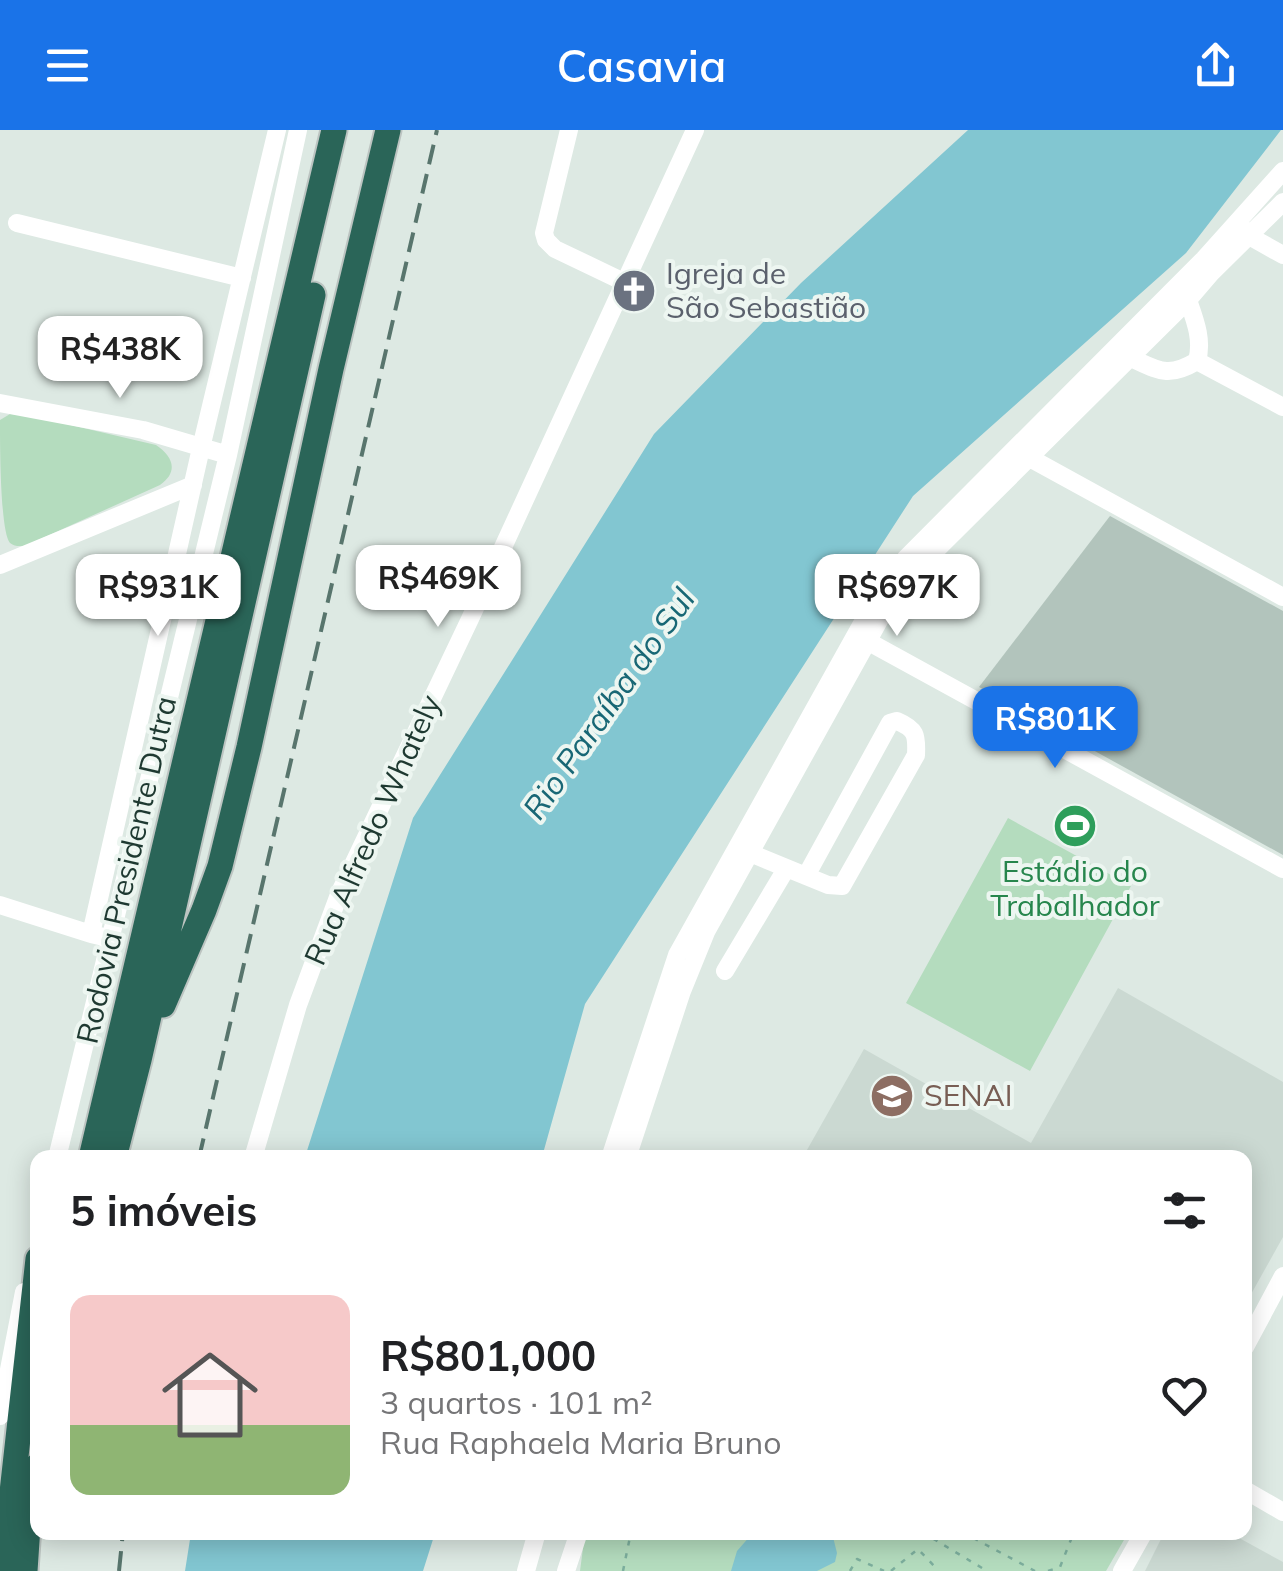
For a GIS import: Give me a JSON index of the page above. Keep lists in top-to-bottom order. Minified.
{"streets":{"highway":["Rodovia Presidente Dutra"],"street":["Rua Alfredo Whately"]},"water":["Rio Paraíba do Sul"],"places":{"church":["Igreja de São Sebastião"],"sports":["Estádio do Trabalhador"],"school or university":["SENAI"]},"page":{"header":"Casavia","price":["R$438K","R$469K","R$931K","R$697K","R$801K"],"heading":"5 imóveis","list":[{"name":"R$801,000","note":"3 quartos · 101 m² · Rua Raphaela Maria Bruno"}]}}
